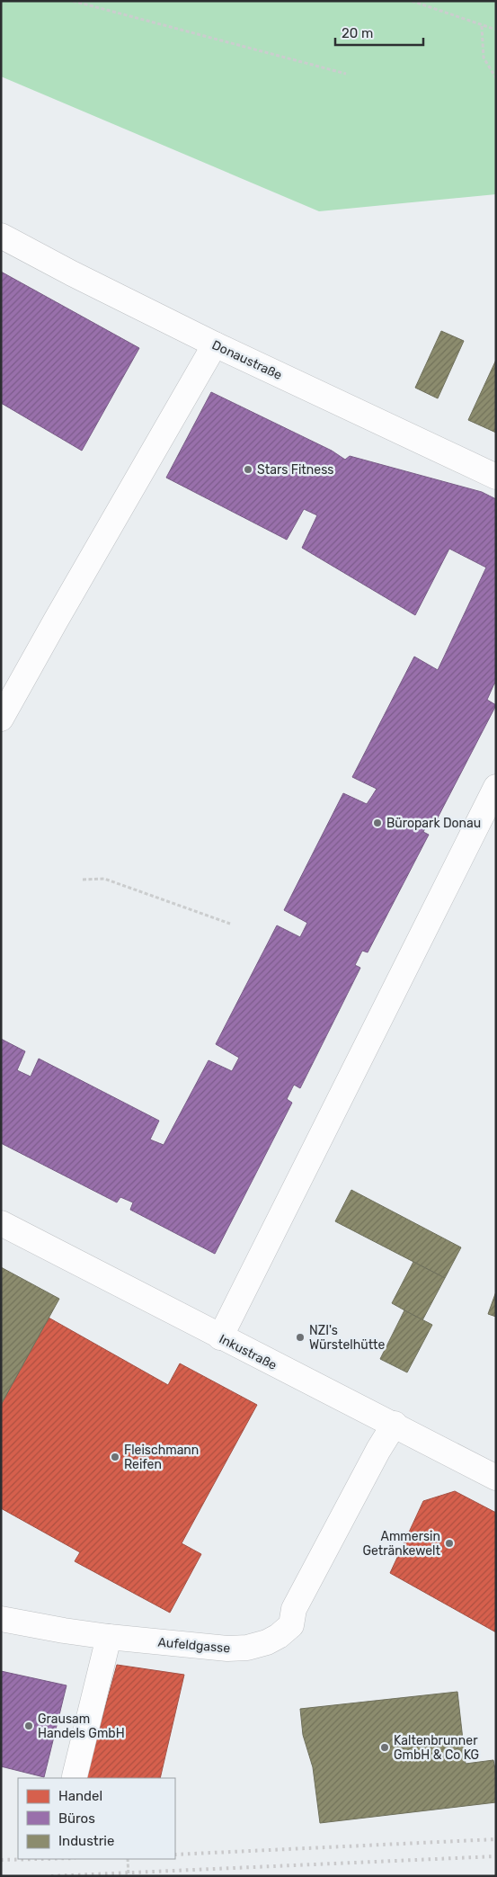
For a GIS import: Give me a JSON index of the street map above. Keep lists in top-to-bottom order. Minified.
{"streets":{"street":["Donaustraße","Inkustraße","Aufeldgasse"]},"crossings":[["Inkustraße","Aufeldgasse"]],"places":["Stars Fitness","Büropark Donau","NZI's Würstelhütte","Fleischmann Reifen","Ammersin Getränkewelt","Grausam Handels GmbH","Kaltenbrunner GmbH & Co KG"],"legend":["Handel","Büros","Industrie"],"scale_bar":"20 m"}
